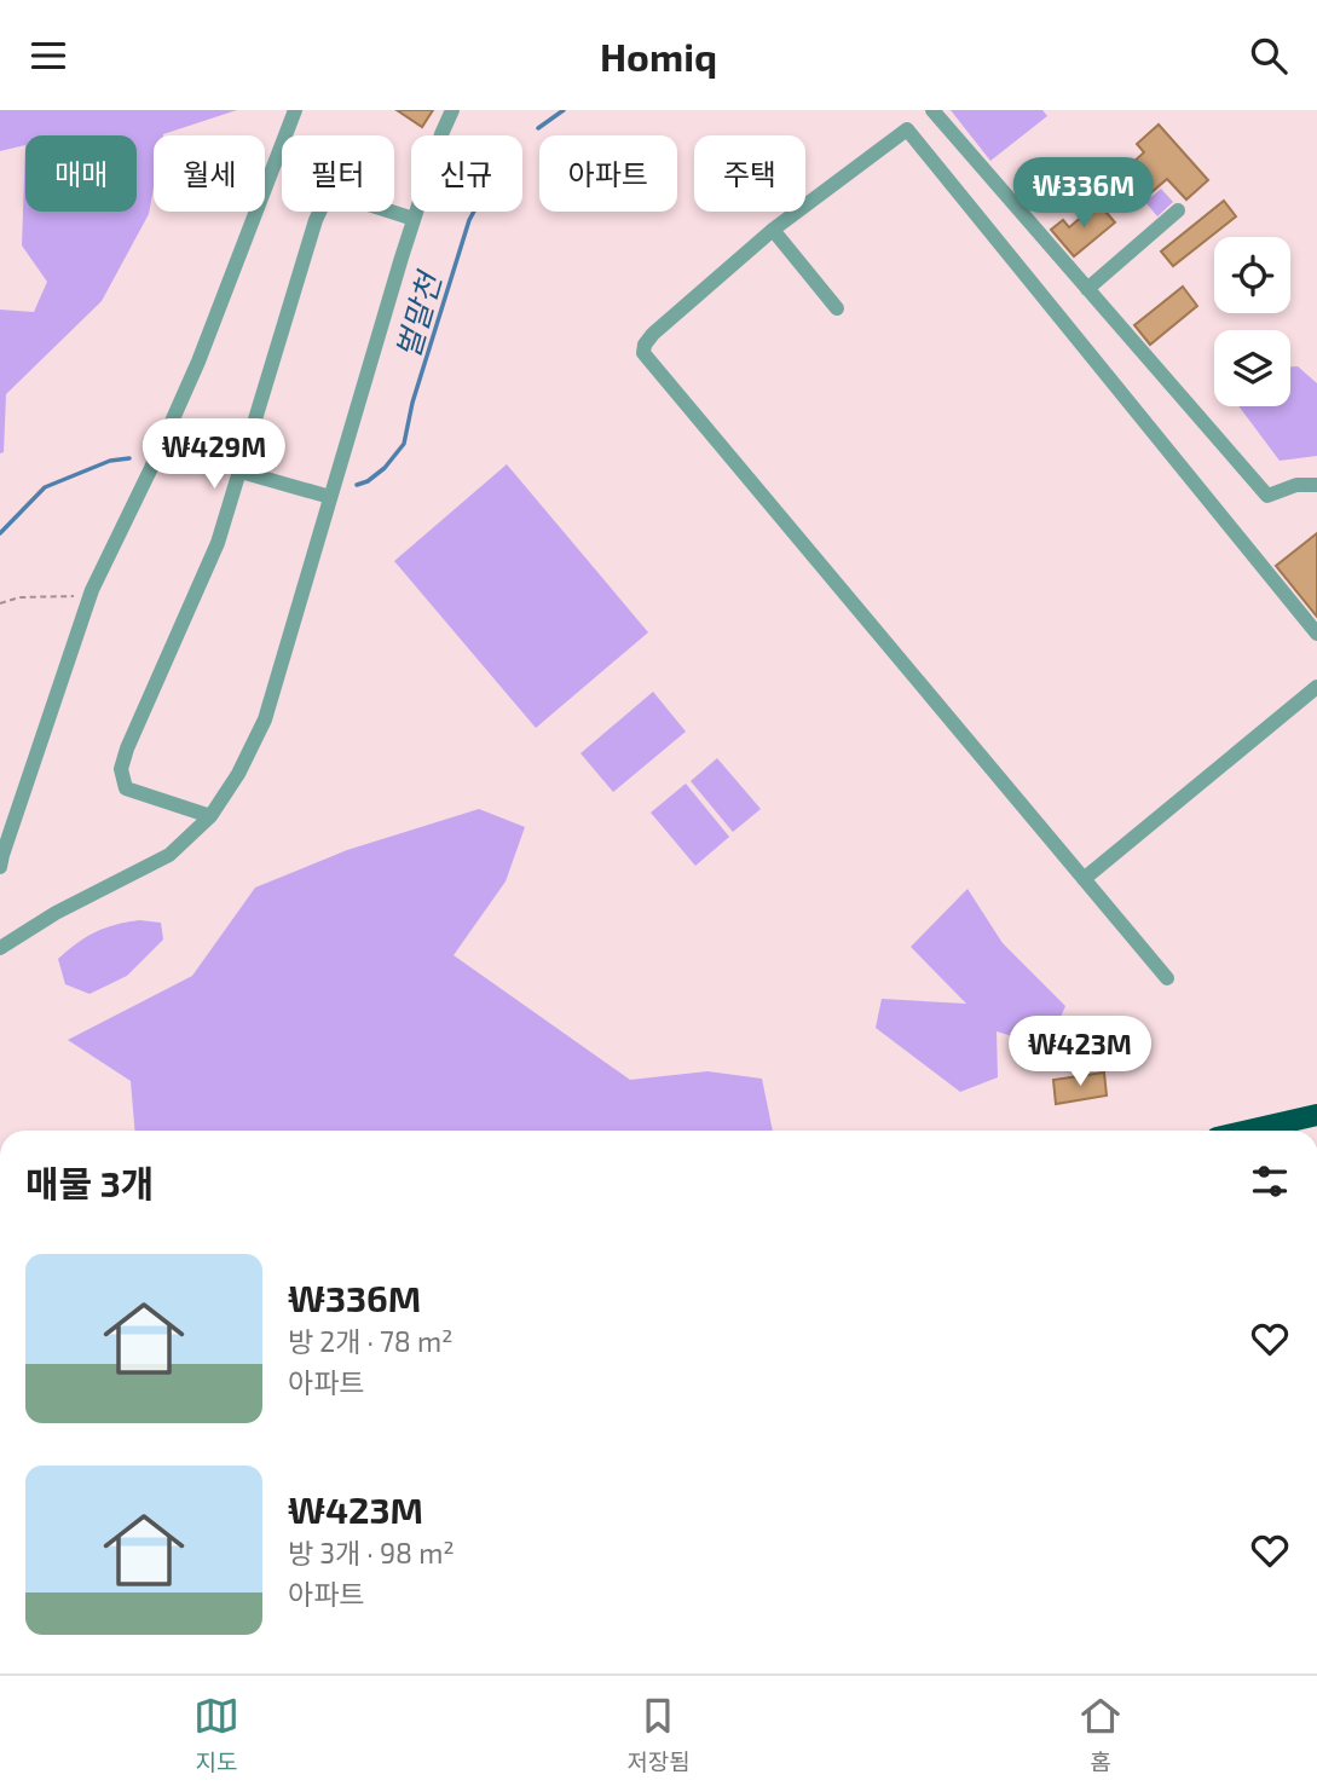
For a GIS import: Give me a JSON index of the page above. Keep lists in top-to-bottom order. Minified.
{"water":["벌말천"],"page":{"header":"Homiq","chip":["매매","월세","필터","신규","아파트","주택"],"price":["₩336M","₩429M","₩423M"],"heading":"매물 3개","list":[{"name":"₩336M","note":"방 2개 · 78 m² · 아파트"},{"name":"₩423M","note":"방 3개 · 98 m² · 아파트"}],"tabs":["지도","저장됨","홈"]}}
